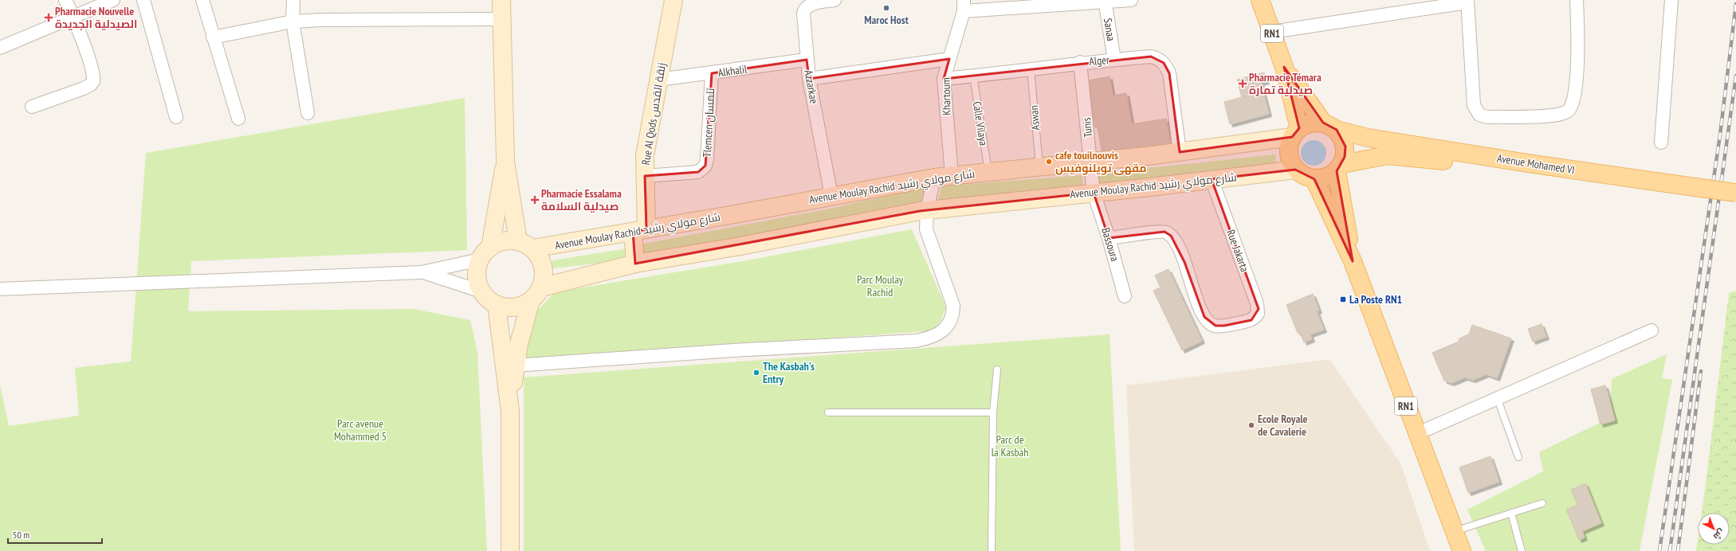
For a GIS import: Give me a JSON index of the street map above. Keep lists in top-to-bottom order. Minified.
{"streets":{"main road":["RN1","Rue Al Qods زنقة القدس","Avenue Mohamed VI","Avenue Moulay Rachid شارع مولاي رشيد"],"street":["Sanaa","Alger","Alkhalil","Azzarkae","Khartoum","Tlemcen تلمسان","Tunis","Bassoura","Rue Jakarta"],"lane":["Aswan","Calle Vilaya"]},"crossings":[["Sanaa","Alger"],["RN1","Avenue Mohamed VI"],["RN1","Avenue Moulay Rachid شارع مولاي رشيد"],["Alger","Khartoum"],["Alger","Aswan"],["Alger","Calle Vilaya"],["Alger","Tunis"],["Alger","Avenue Moulay Rachid شارع مولاي رشيد"],["Alkhalil","Azzarkae"],["Alkhalil","Rue Al Qods زنقة القدس"],["Alkhalil","Tlemcen تلمسان"],["Azzarkae","Avenue Moulay Rachid شارع مولاي رشيد"],["Khartoum","Avenue Moulay Rachid شارع مولاي رشيد"],["Rue Al Qods زنقة القدس","Tlemcen تلمسان"],["Rue Al Qods زنقة القدس","Avenue Moulay Rachid شارع مولاي رشيد"],["Aswan","Avenue Moulay Rachid شارع مولاي رشيد"],["Calle Vilaya","Avenue Moulay Rachid شارع مولاي رشيد"],["Tunis","Avenue Moulay Rachid شارع مولاي رشيد"],["Tunis","Bassoura"],["Avenue Mohamed VI","Avenue Moulay Rachid شارع مولاي رشيد"],["Avenue Moulay Rachid شارع مولاي رشيد","Bassoura"],["Avenue Moulay Rachid شارع مولاي رشيد","Rue Jakarta"],["Bassoura","Rue Jakarta"]],"parks":["Parc Moulay Rachid","Parc avenue Mohammed 5","Parc de la Kasbah"],"places":{"other":["Maroc Host","cafe touilnouvis مقهى تويلنوفيس","The Kasbah's Entry","Ecole Royale de Cavalerie"],"health":["Pharmacie Nouvelle الصيدلية الجديدة","Pharmacie Témara صيدلية تمارة","Pharmacie Essalama صيدلية السلامة"],"transit":["La Poste RN1"]},"scale_bar":"50 m","north":"bottom right"}
